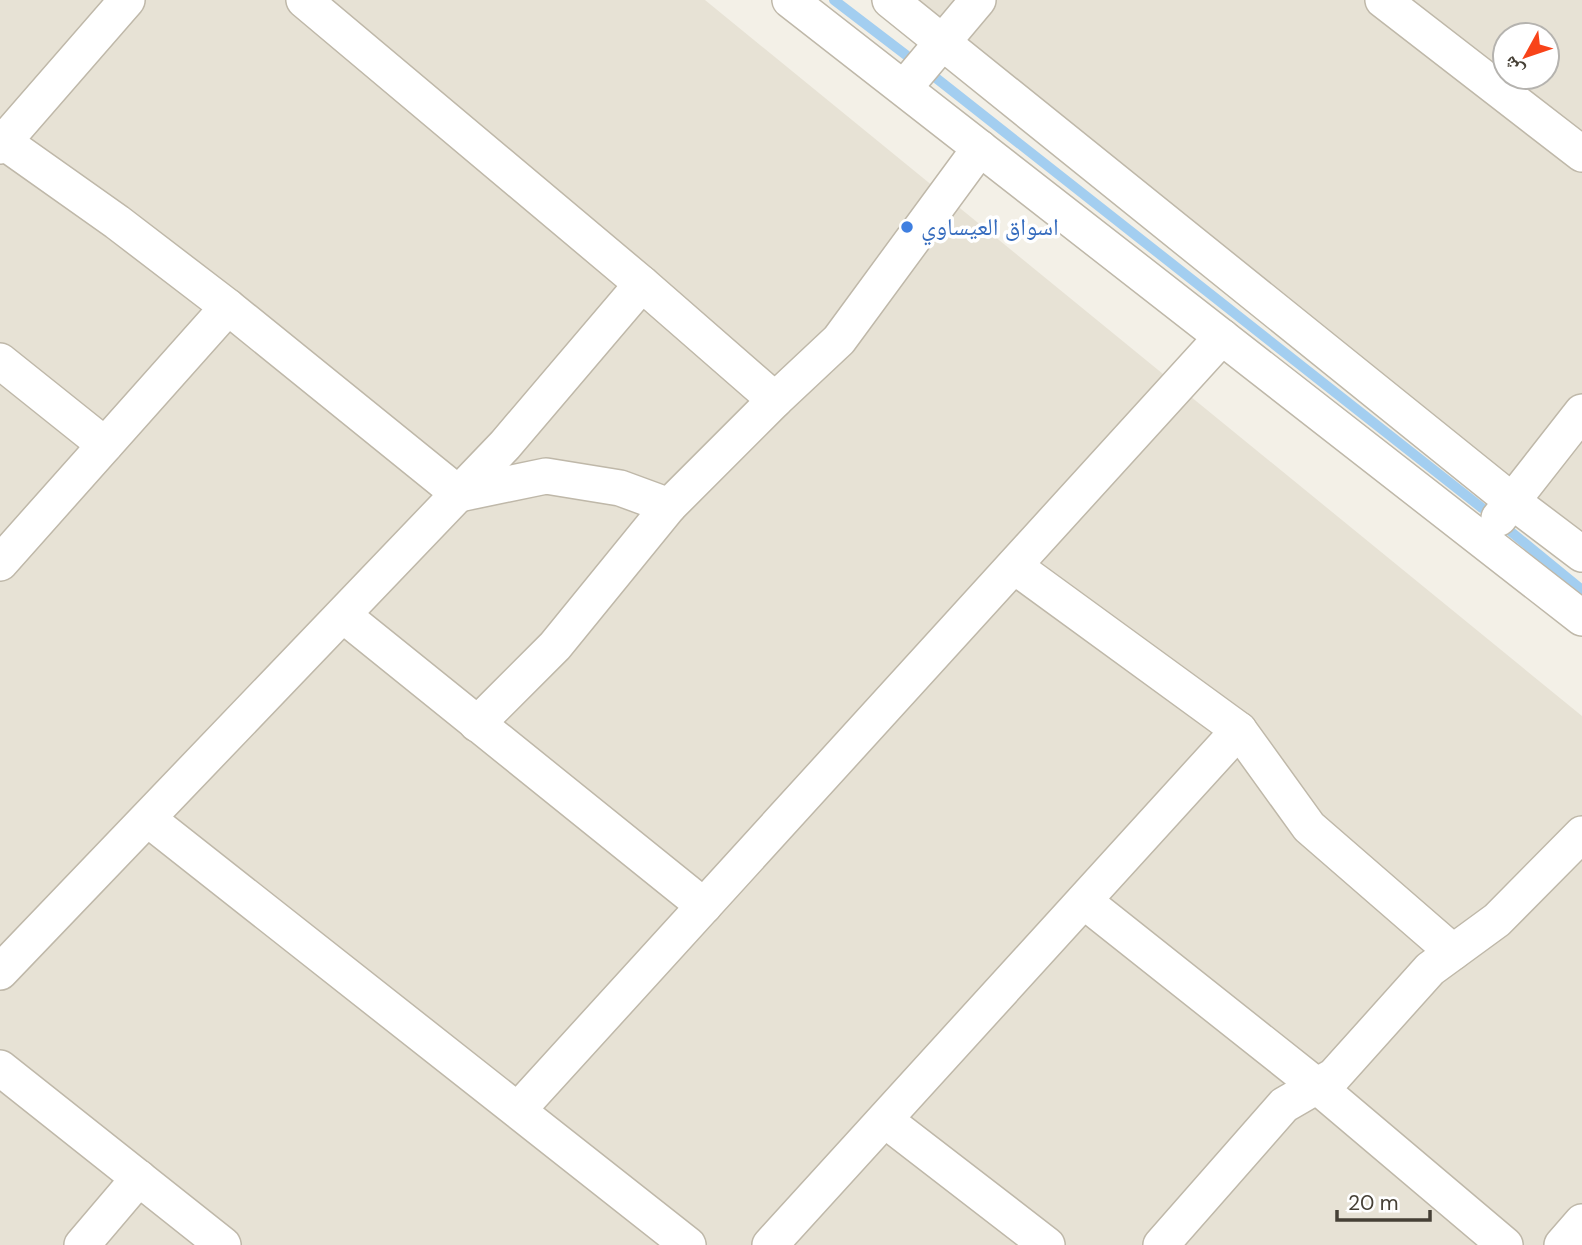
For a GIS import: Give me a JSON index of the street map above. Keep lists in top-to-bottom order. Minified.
{"places":["اسواق العيساوي"],"scale_bar":"20 m","north":"bottom left"}
